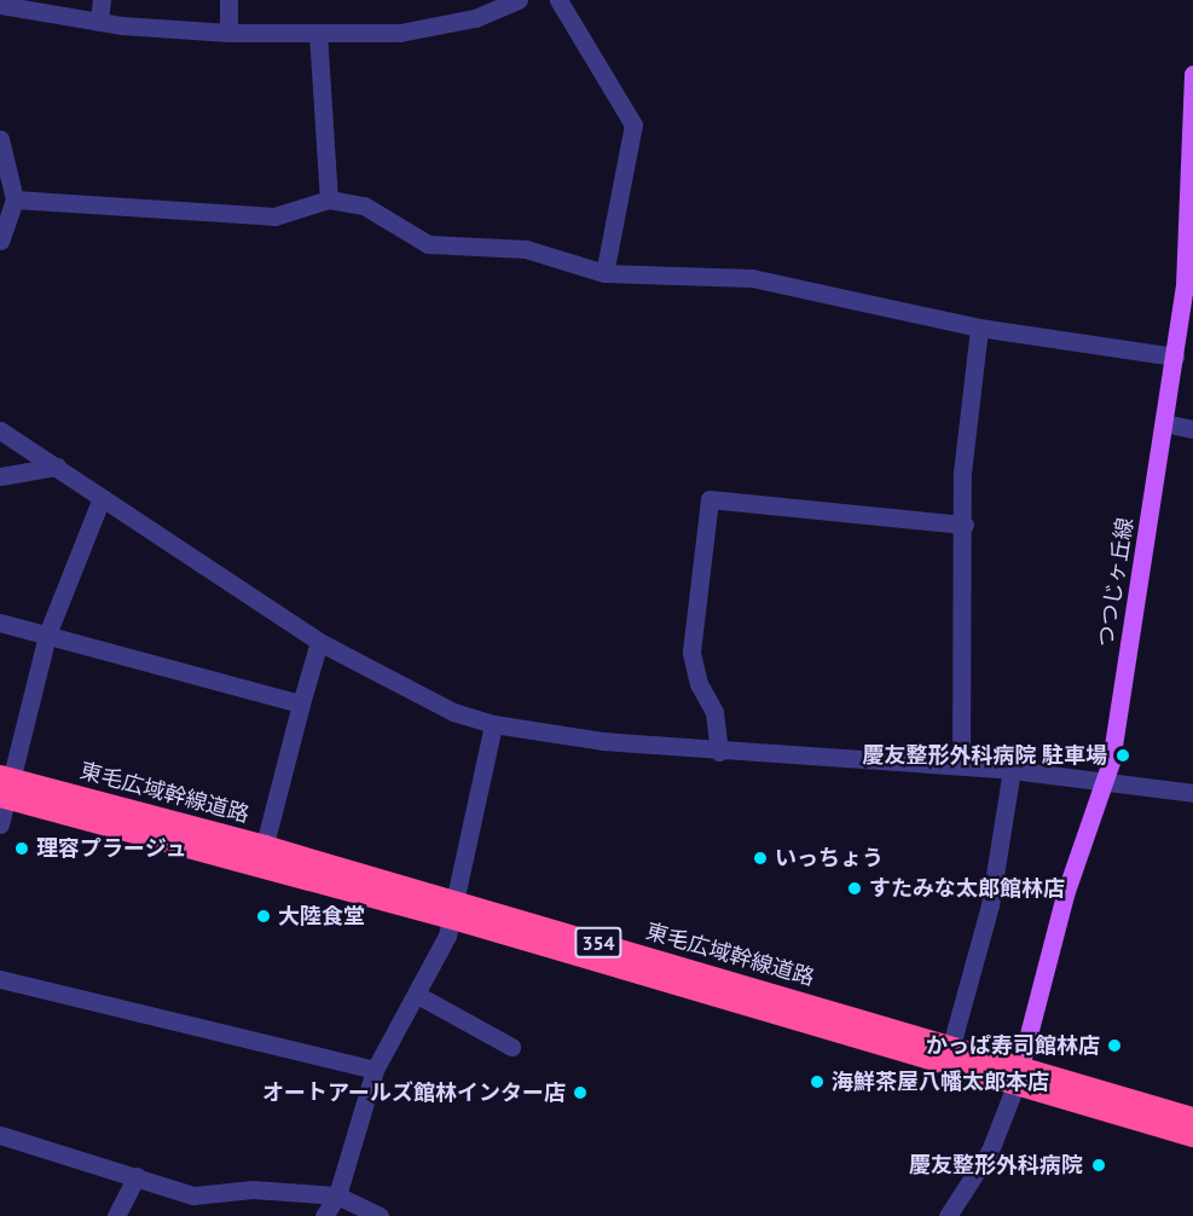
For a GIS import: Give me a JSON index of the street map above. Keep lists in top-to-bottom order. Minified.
{"streets":{"highway":["東毛広域幹線道路","354"],"main road":["つつじヶ丘線"]},"crossings":[["つつじヶ丘線","東毛広域幹線道路"]],"places":["慶友整形外科病院 駐車場","理容プラージュ","いっちょう","すたみな太郎館林店","大陸食堂","かっぱ寿司館林店","海鮮茶屋八幡太郎本店","オートアールズ館林インター店","慶友整形外科病院"]}
